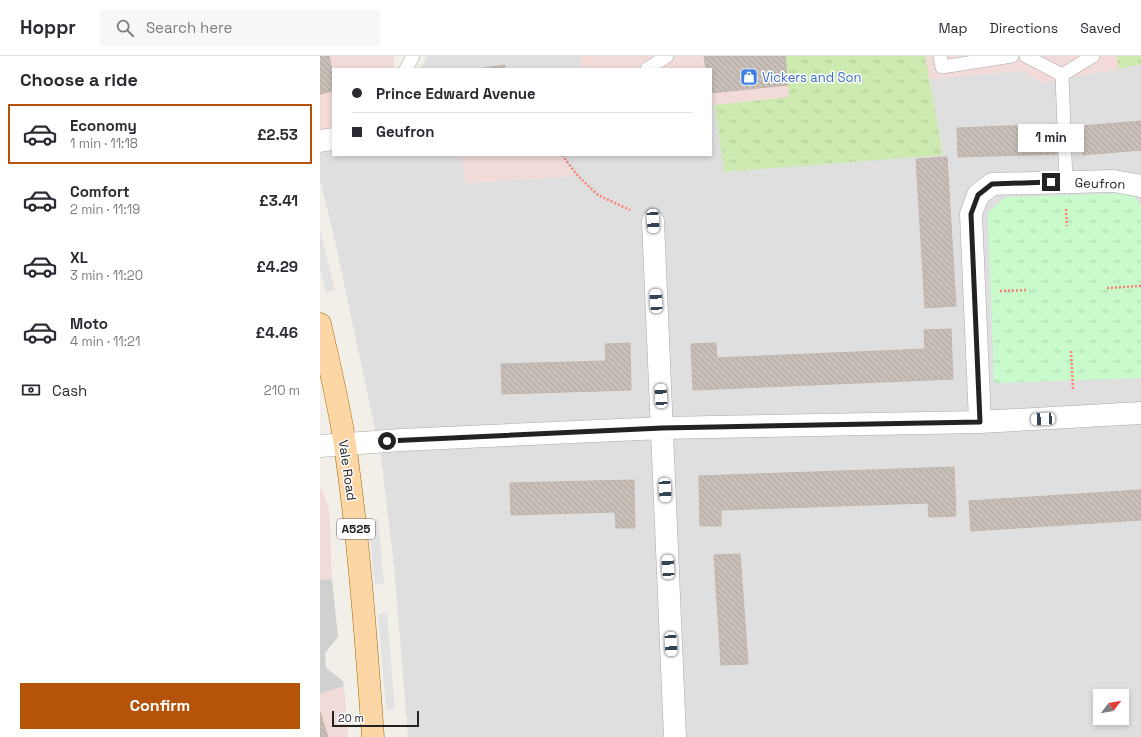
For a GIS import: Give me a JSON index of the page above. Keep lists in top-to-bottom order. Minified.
{"streets":{"main road":["Vale Road","A525"],"street":["Geufron"]},"places":{"shop":["Vickers and Son"]},"scale_bar":"20 m","north":"top right","page":{"header":"Hoppr","search":"Search here","nav":["Map","Directions","Saved"],"heading":"Choose a ride","banner":["Prince Edward Avenue","Geufron"],"list":[{"name":"Economy","note":"1 min · 11:18","value":"£2.53"},{"name":"Comfort","note":"2 min · 11:19","value":"£3.41"},{"name":"XL","note":"3 min · 11:20","value":"£4.29"},{"name":"Moto","note":"4 min · 11:21","value":"£4.46"}],"bubble":"1 min","pay":["Cash","210 m"],"buttons":"Confirm","scale":"20 m"}}
